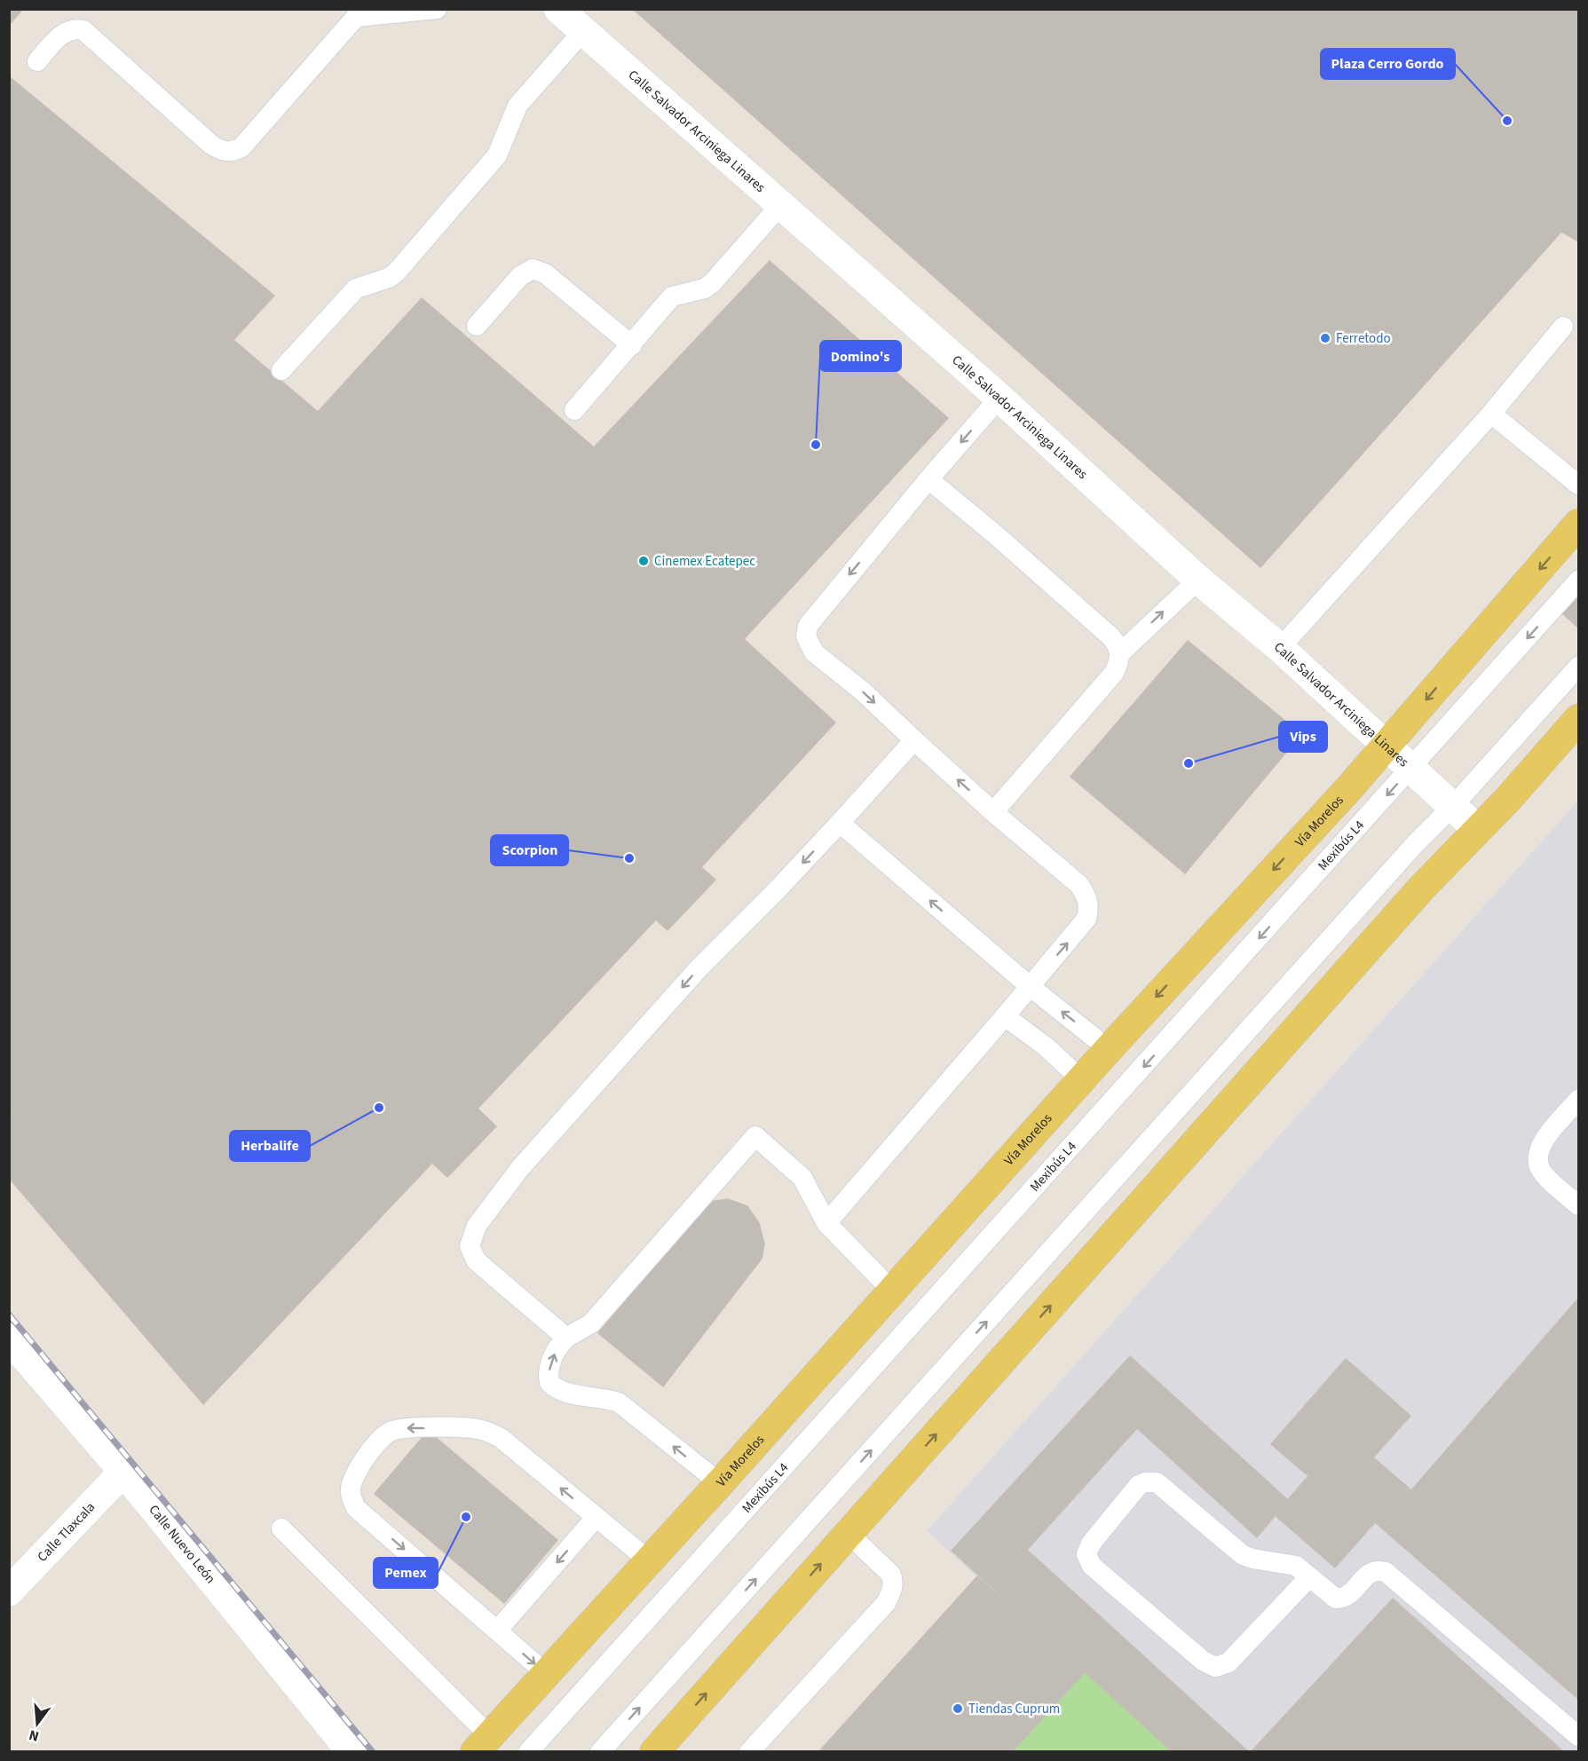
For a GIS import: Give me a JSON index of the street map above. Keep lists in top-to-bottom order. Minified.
{"streets":{"main road":["Vía Morelos"],"street":["Calle Salvador Arciniega Linares","Calle Tlaxcala","Calle Nuevo León"],"lane":["Mexibús L4"]},"crossings":[["Calle Salvador Arciniega Linares","Vía Morelos"],["Calle Salvador Arciniega Linares","Mexibús L4"],["Calle Tlaxcala","Calle Nuevo León"]],"places":["Plaza Cerro Gordo","Ferretodo","Domino's","Cinemex Ecatepec","Vips","Scorpion","Herbalife","Pemex","Tiendas Cuprum"],"north":"bottom"}
